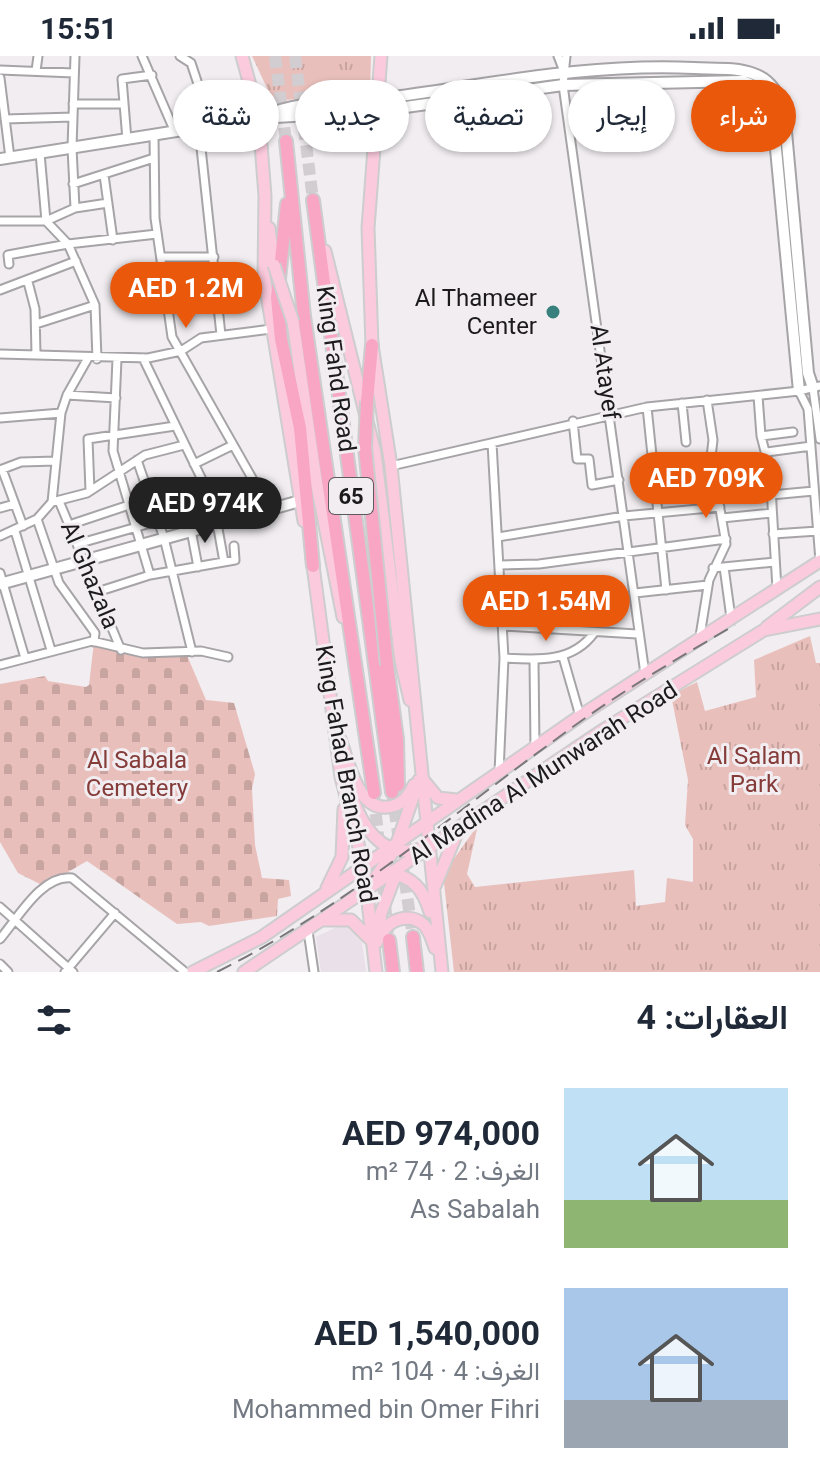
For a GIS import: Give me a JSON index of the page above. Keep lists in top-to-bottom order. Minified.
{"streets":{"highway":["King Fahd Road","65"],"main road":["Al Madina Al Munwarah Road","King Fahad Branch Road"],"street":["Al Atayef","Al Ghazala"]},"crossings":[["King Fahd Road","King Fahad Branch Road"],["Al Atayef","Al Madina Al Munwarah Road"],["Al Madina Al Munwarah Road","King Fahad Branch Road"]],"parks":["Al Salam Park","Al Sabala Cemetery"],"places":["Al Thameer Center"],"page":{"status":"15:51","chip":["شراء","إيجار","تصفية","جديد","شقة"],"price":["AED 1.2M","AED 709K","AED 974K","AED 1.54M"],"heading":"العقارات: 4","list":[{"name":"AED 974,000","note":"الغرف: 2 · 74 m² · As Sabalah"},{"name":"AED 1,540,000","note":"الغرف: 4 · 104 m² · Mohammed bin Omer Fihri"}]}}
